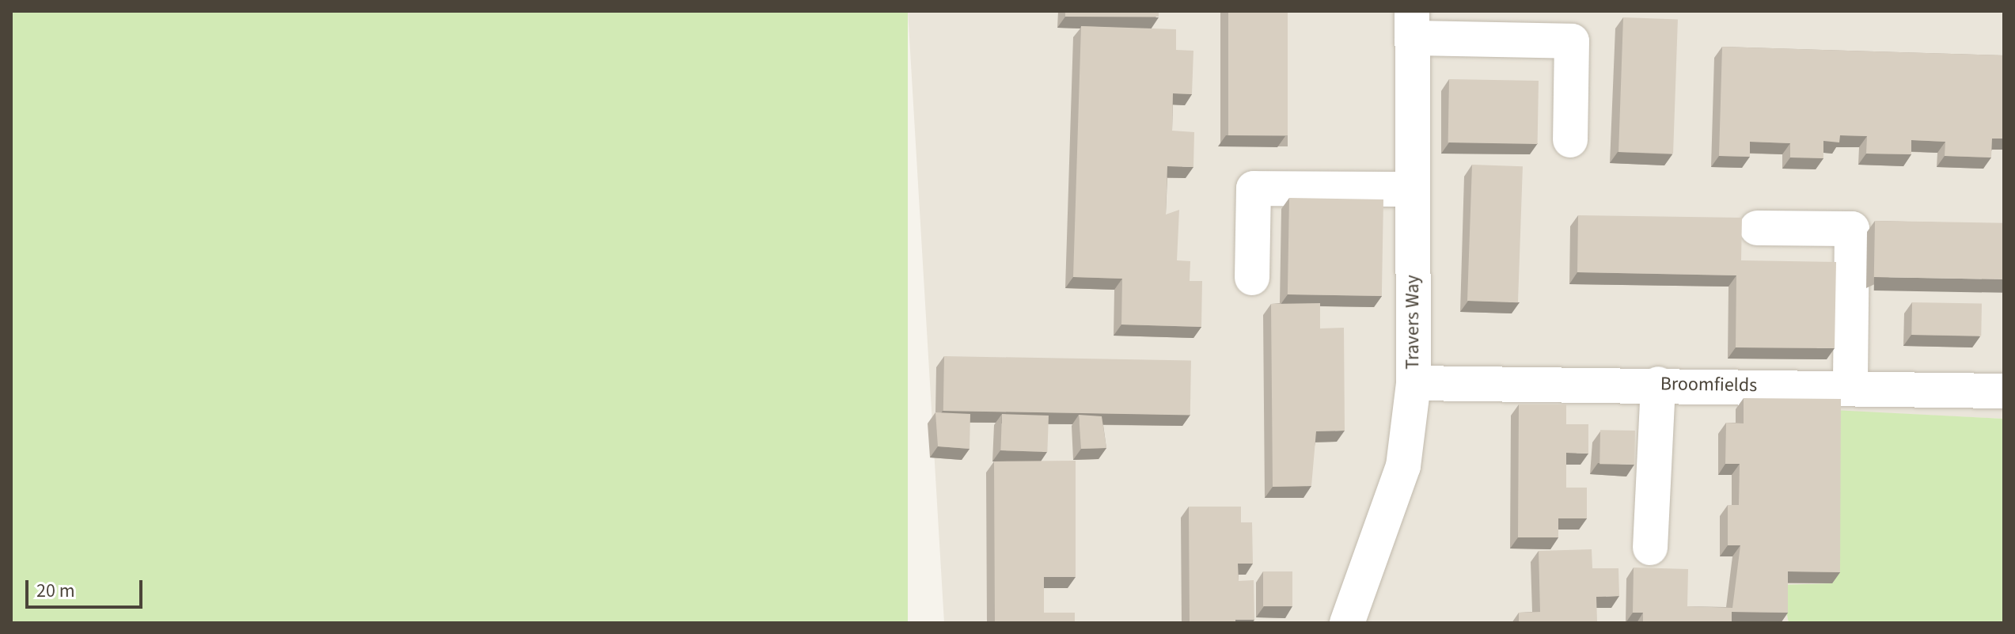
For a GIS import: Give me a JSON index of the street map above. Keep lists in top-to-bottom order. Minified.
{"streets":{"street":["Travers Way","Broomfields"]},"crossings":[["Travers Way","Broomfields"]],"scale_bar":"20 m"}
